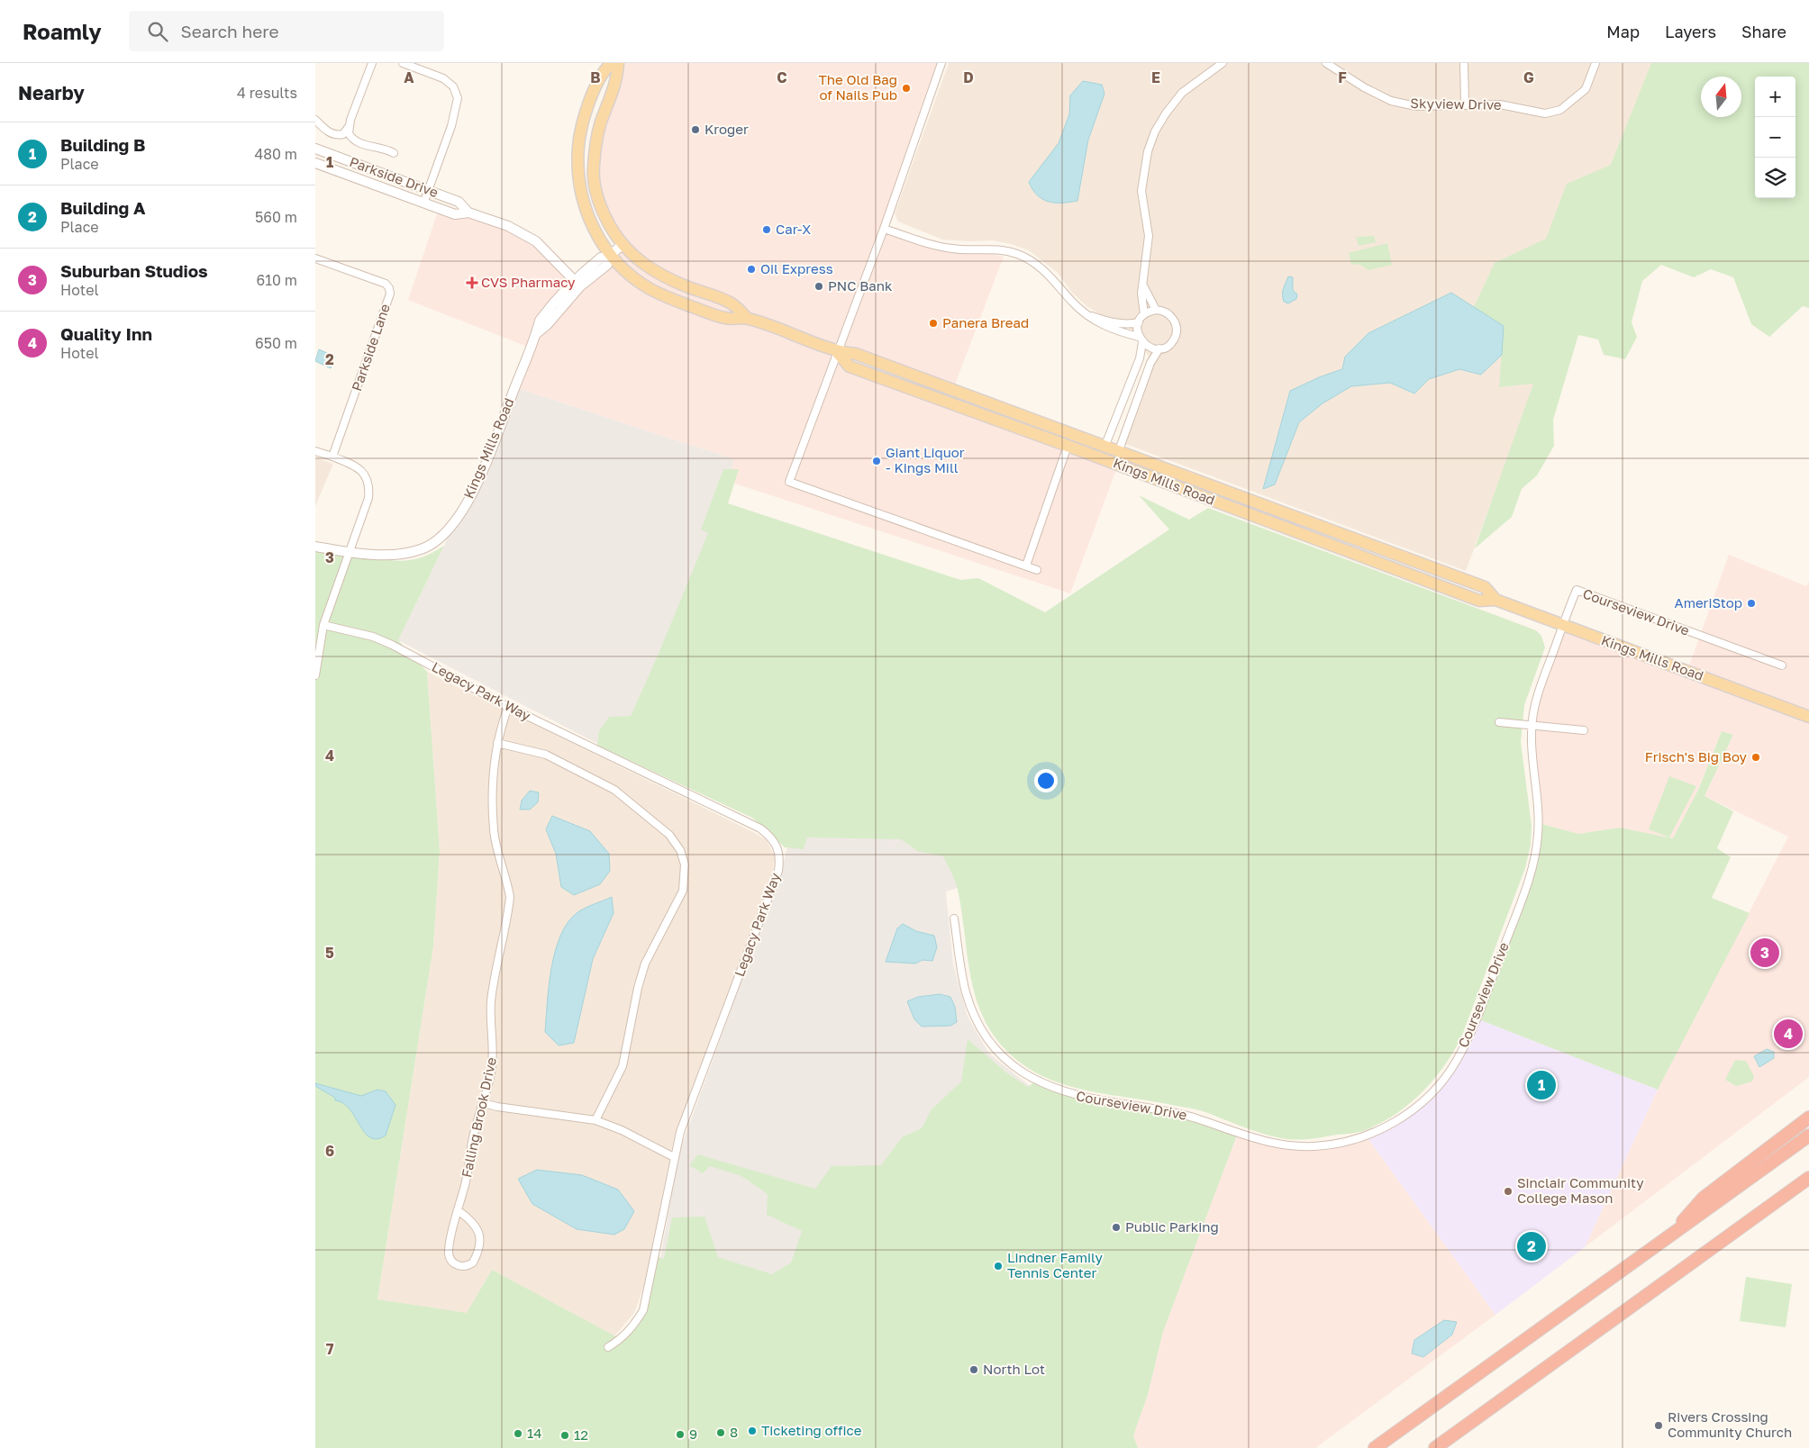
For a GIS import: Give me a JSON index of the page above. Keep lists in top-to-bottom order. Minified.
{"streets":{"main road":["Kings Mills Road"],"street":["Skyview Drive","Parkside Drive","Parkside Lane","Courseview Drive","Legacy Park Way","Falling Brook Drive"]},"crossings":[["Parkside Drive","Kings Mills Road"],["Kings Mills Road","Courseview Drive"],["Legacy Park Way","Falling Brook Drive"]],"places":{"other":["The Old Bag of Nails Pub","Kroger","Car-X","Oil Express","PNC Bank","Panera Bread","Giant Liquor - Kings Mill","AmeriStop","Frisch's Big Boy","Sinclair Community College Mason","Public Parking","Lindner Family Tennis Center","North Lot","Rivers Crossing Community Church","Ticketing office","8","14","9","12"],"health":["CVS Pharmacy"]},"north":"top","page":{"header":"Roamly","search":"Search here","nav":["Map","Layers","Share"],"heading":["Nearby","4 results"],"map_buttons":["+","−"],"list":[{"mark":"1","name":"Building B","note":"Place","value":"480 m"},{"mark":"2","name":"Building A","note":"Place","value":"560 m"},{"mark":"3","name":"Suburban Studios","note":"Hotel","value":"610 m"},{"mark":"4","name":"Quality Inn","note":"Hotel","value":"650 m"}],"pins":["3","4","1","2"]},"grid":{"columns":["A","B","C","D","E","F","G"],"rows":["1","2","3","4","5","6","7"]}}
